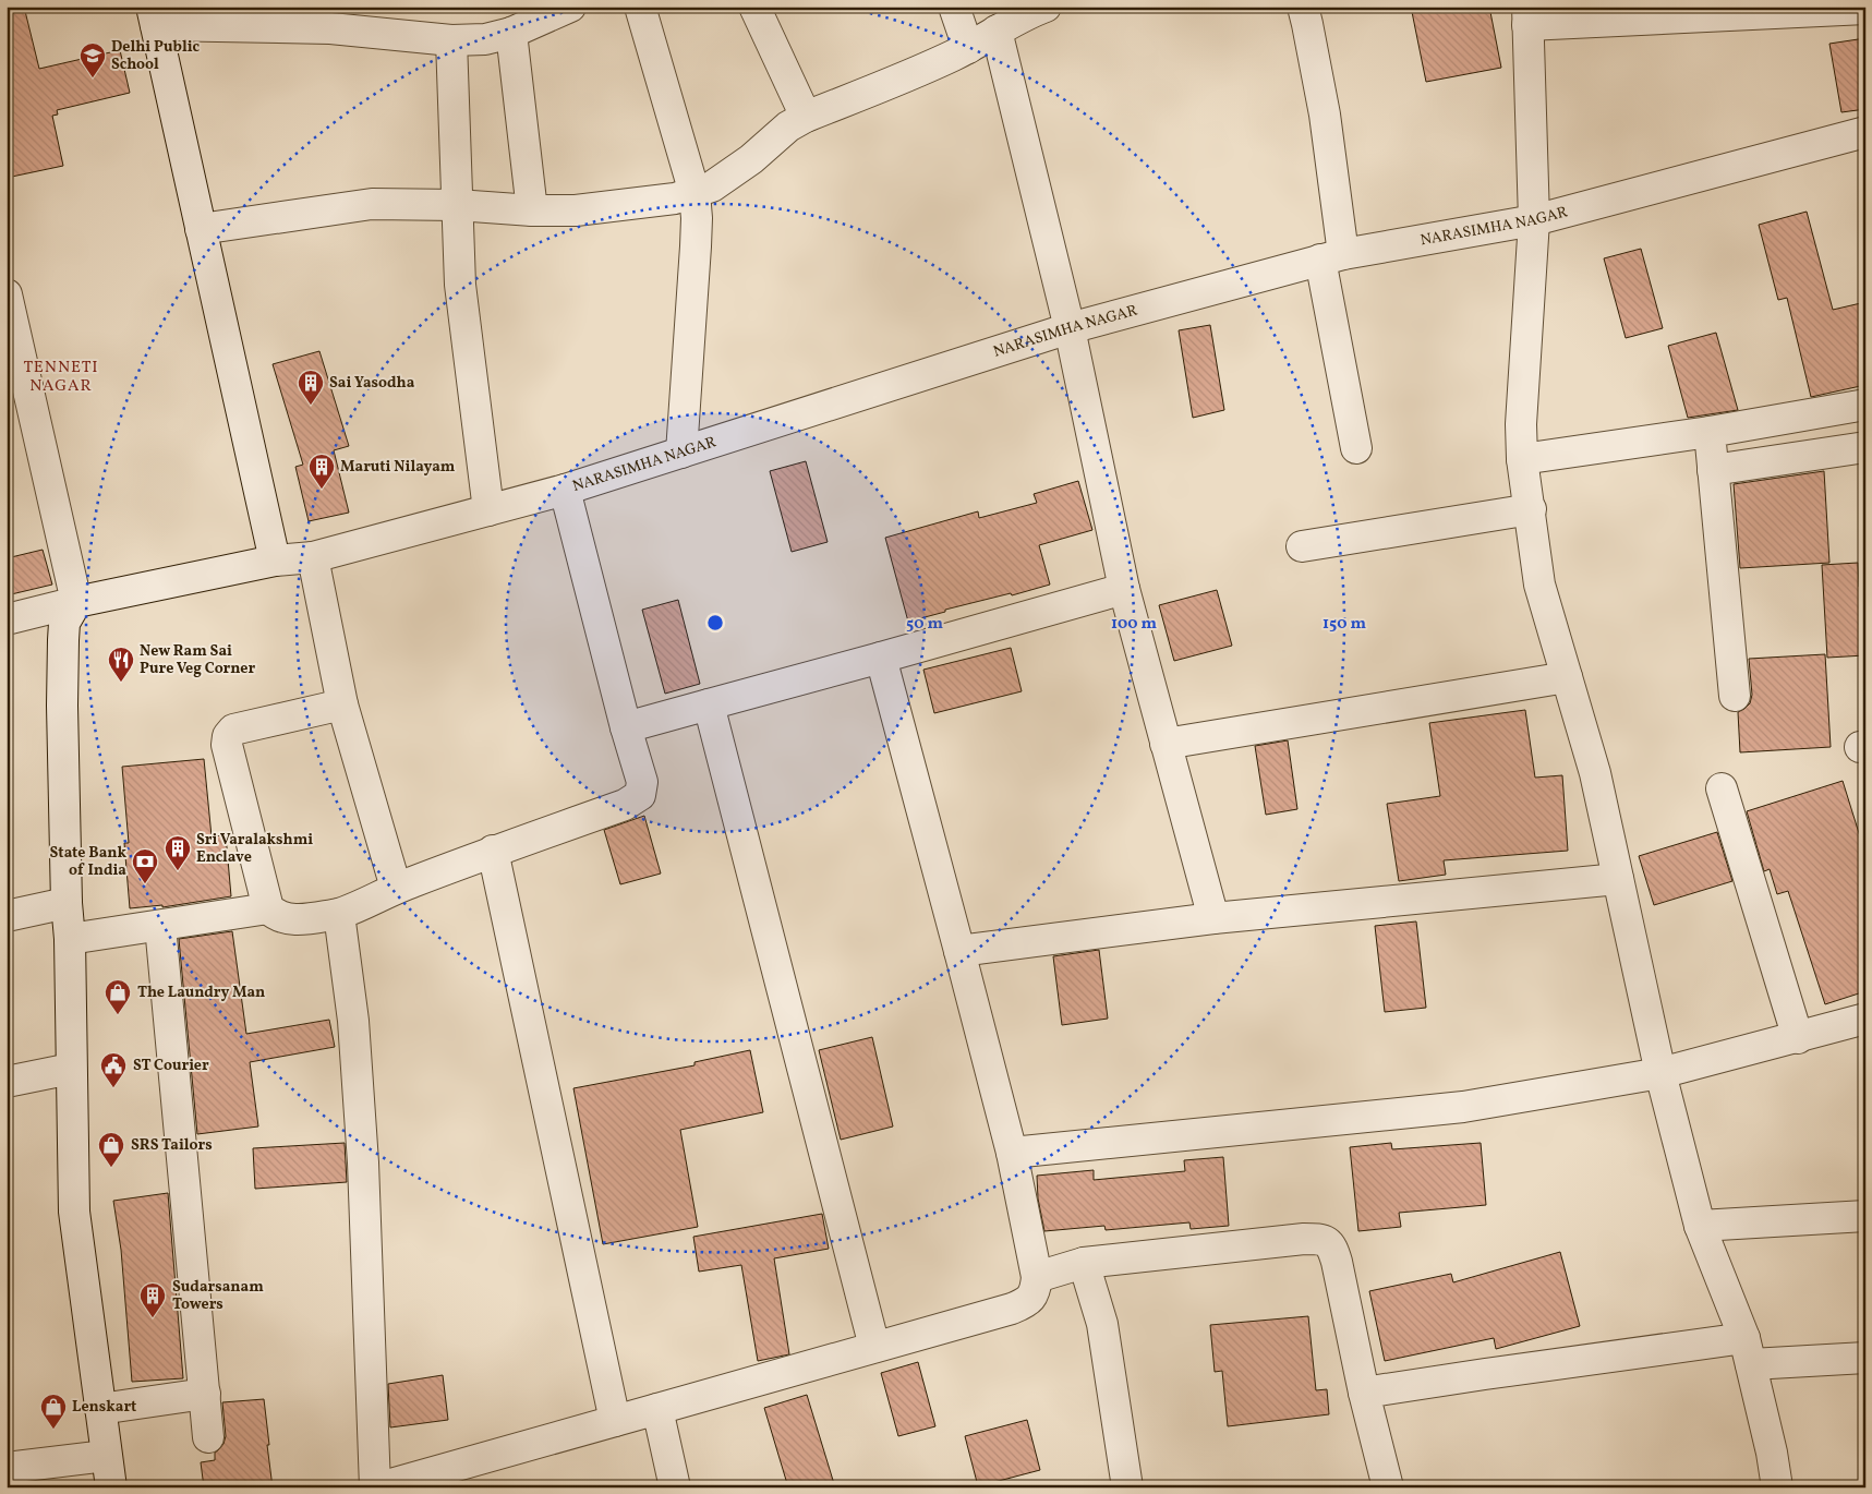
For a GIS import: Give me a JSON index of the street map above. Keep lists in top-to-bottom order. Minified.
{"streets":{"street":["NARASIMHA NAGAR"]},"districts":["TENNETI NAGAR"],"places":{"school or university":["Delhi Public School"],"building":["Sai Yasodha","Maruti Nilayam","Sri Varalakshmi Enclave","Sudarsanam Towers"],"restaurant":["New Ram Sai Pure Veg Corner"],"bank":["State Bank of India"],"shop":["The Laundry Man","SRS Tailors","Lenskart"],"public building":["ST Courier"]},"rings":["50 m","100 m","150 m"]}
